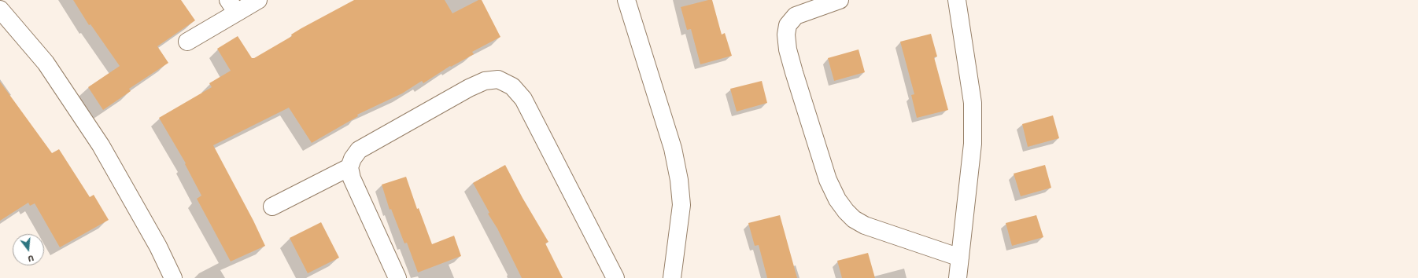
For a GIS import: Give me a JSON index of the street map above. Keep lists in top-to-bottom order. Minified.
{"north":"bottom"}
